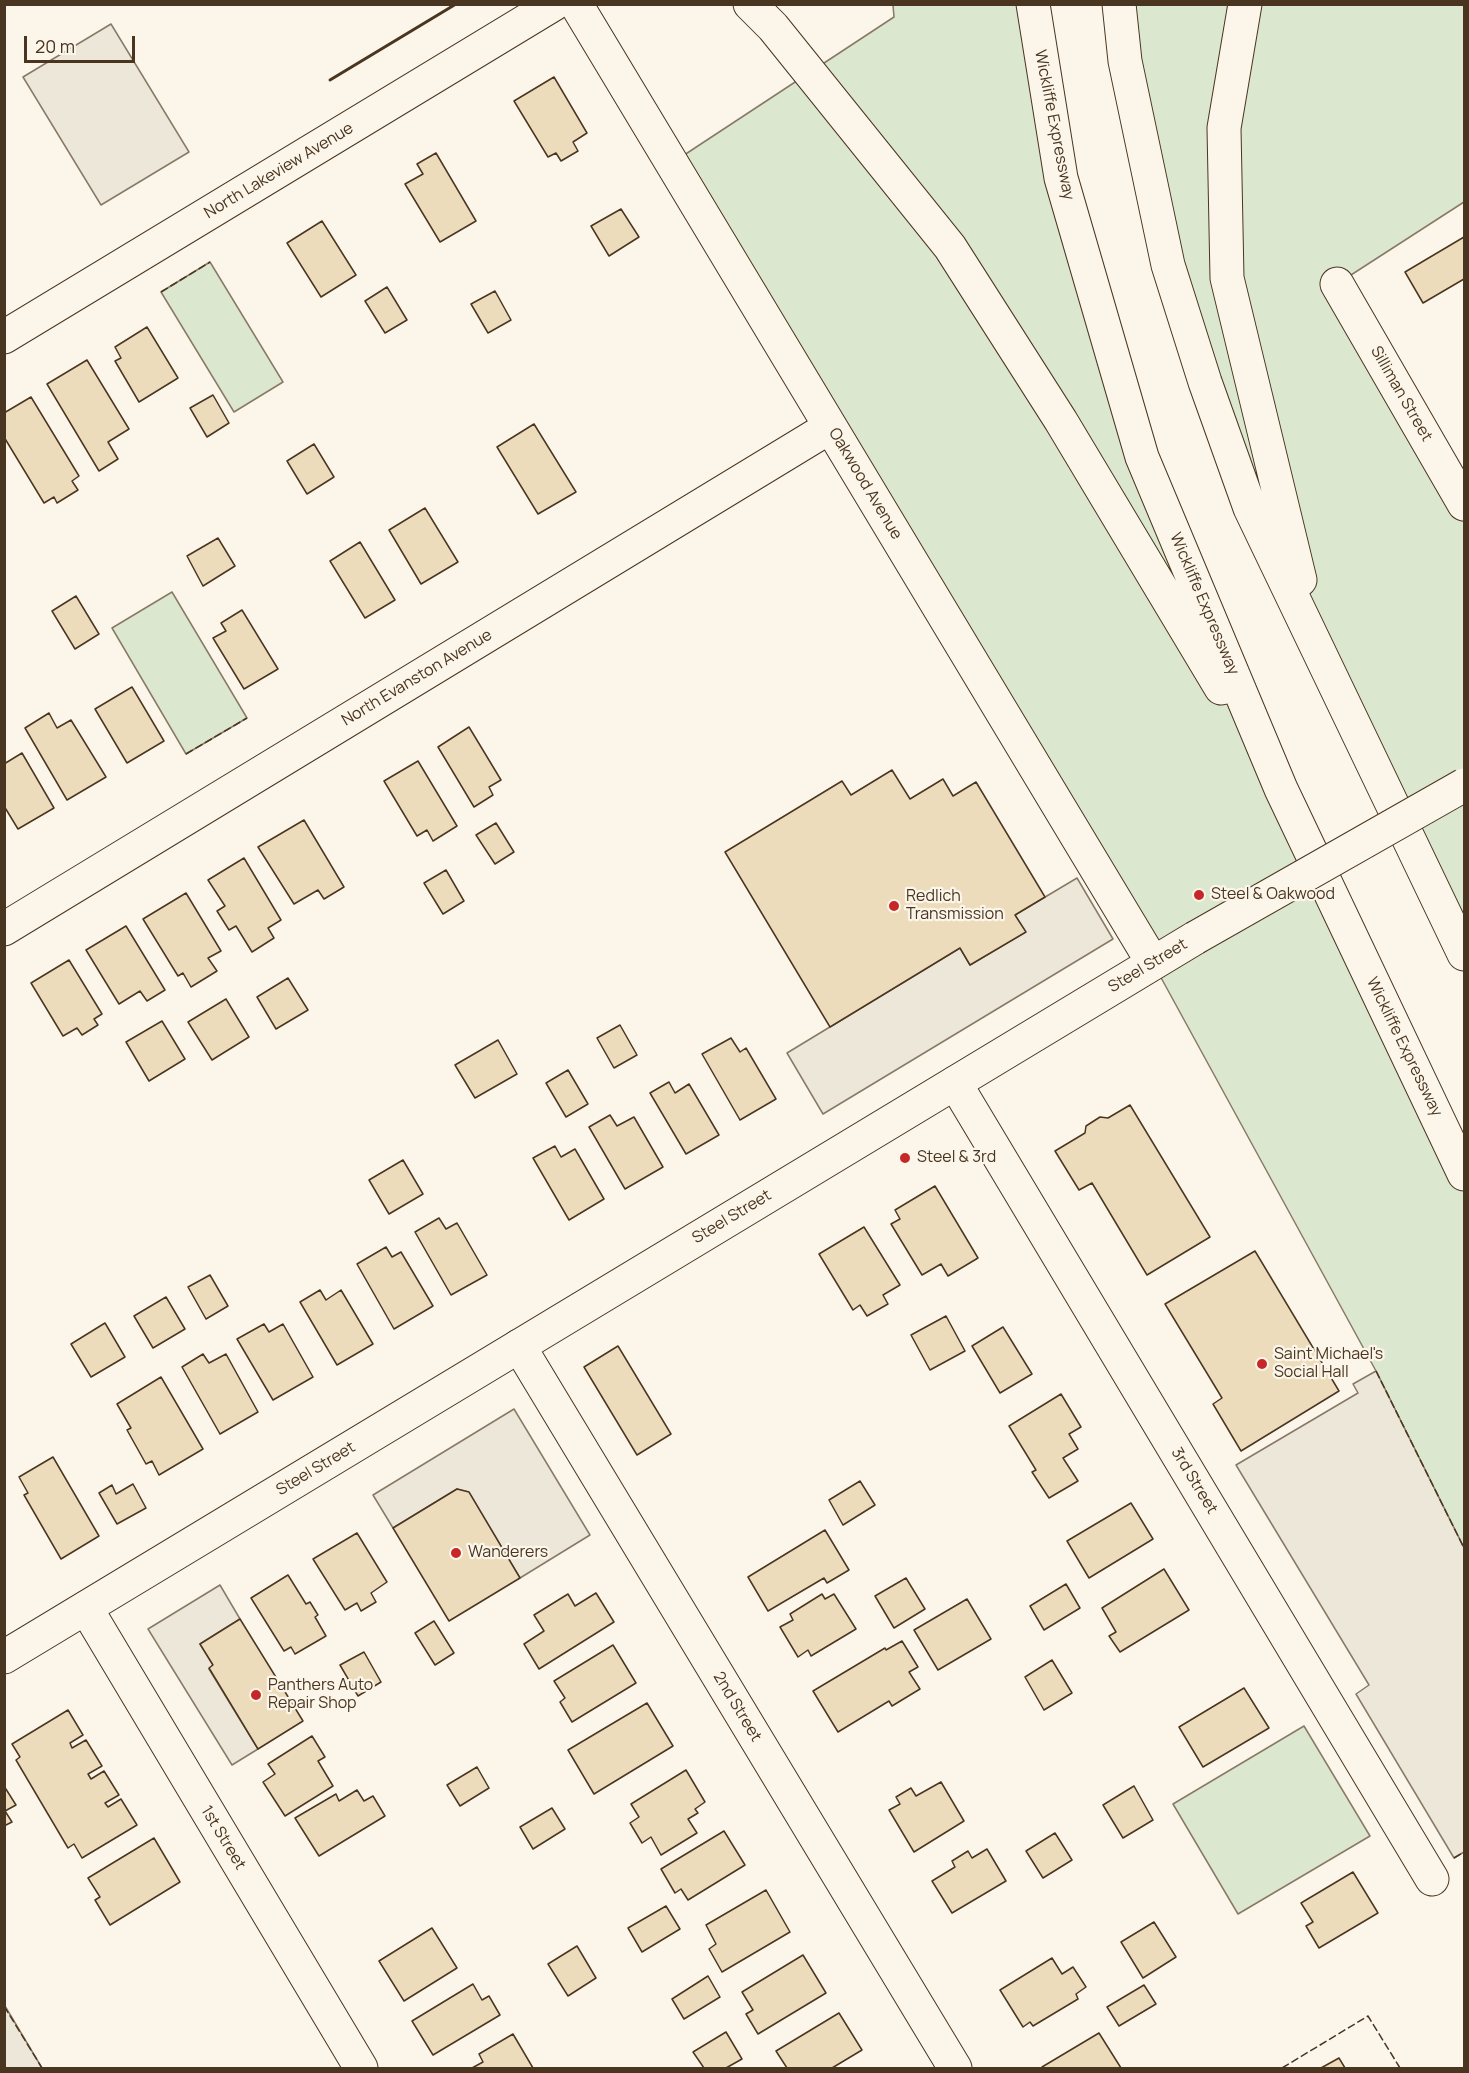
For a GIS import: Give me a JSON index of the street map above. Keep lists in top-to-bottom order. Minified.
{"streets":{"main road":["Wickliffe Expressway","North Lakeview Avenue","Silliman Street","Oakwood Avenue","North Evanston Avenue","Steel Street","3rd Street","2nd Street","1st Street"]},"crossings":[["Oakwood Avenue","North Evanston Avenue"],["Oakwood Avenue","Steel Street"],["Steel Street","3rd Street"],["Steel Street","2nd Street"],["Steel Street","1st Street"]],"places":["Steel & Oakwood","Redlich Transmission","Steel & 3rd","Saint Michael's Social Hall","Wanderers","Panthers Auto Repair Shop"],"scale_bar":"20 m"}
